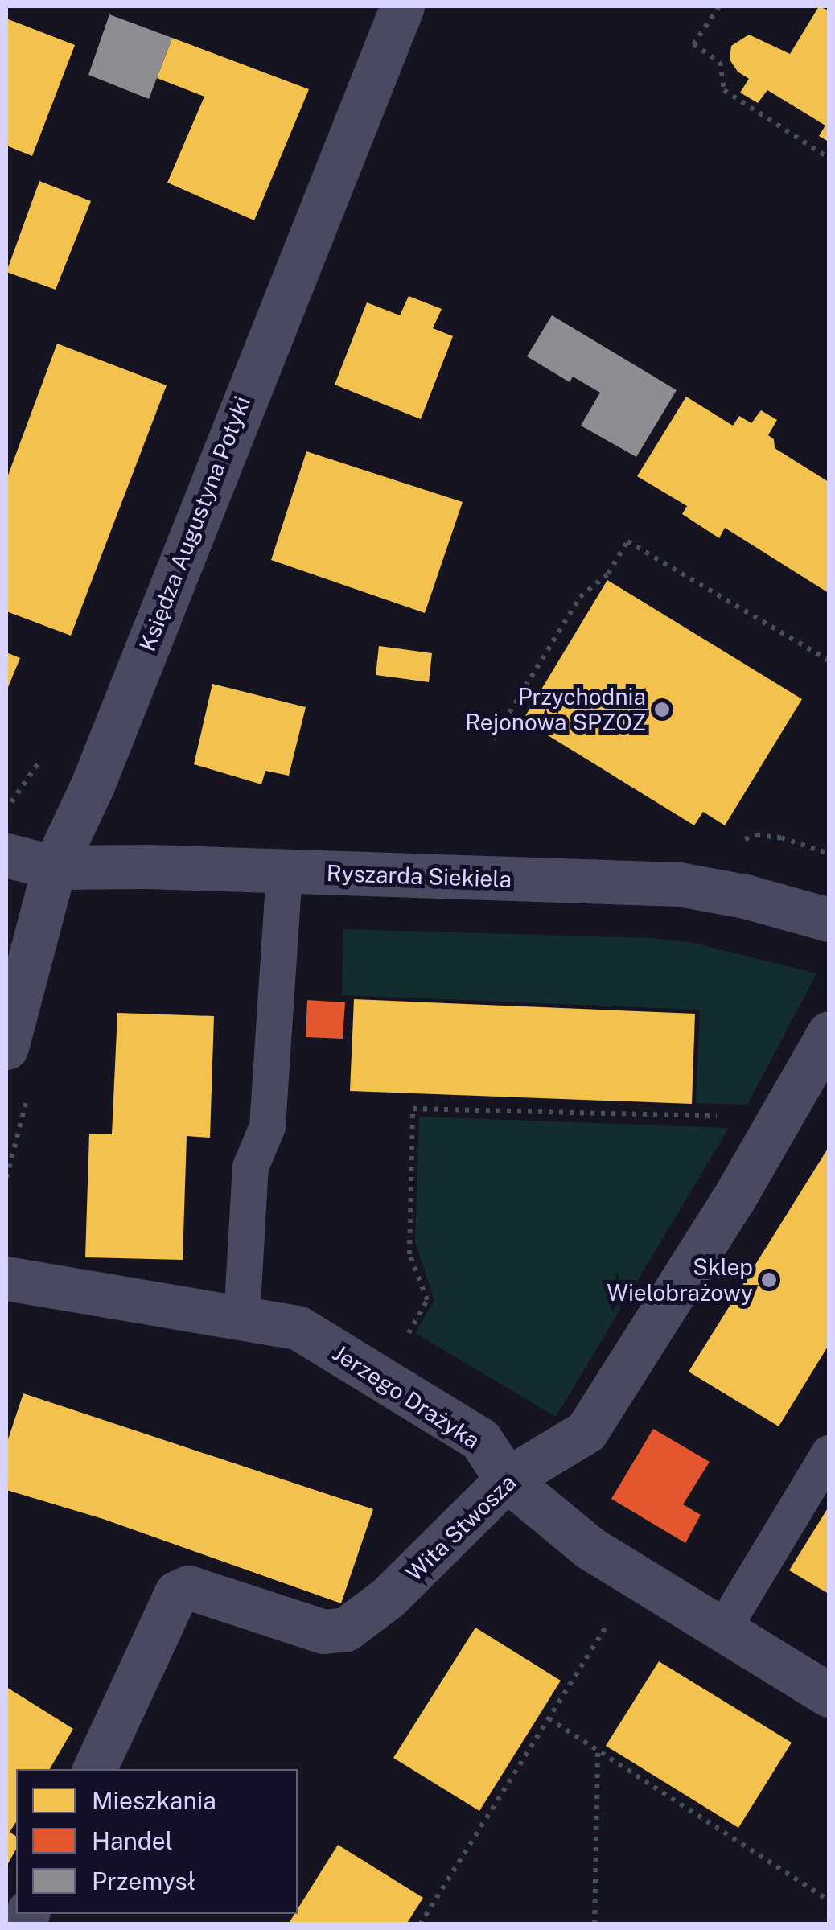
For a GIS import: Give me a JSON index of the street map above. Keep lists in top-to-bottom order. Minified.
{"streets":{"street":["Księdza Augustyna Potyki","Ryszarda Siekiela","Jerzego Drażyka","Wita Stwosza"]},"crossings":[["Księdza Augustyna Potyki","Ryszarda Siekiela"],["Jerzego Drażyka","Wita Stwosza"]],"places":["Przychodnia Rejonowa SPZOZ","Sklep Wielobrażowy"],"legend":["Mieszkania","Handel","Przemysł"]}
